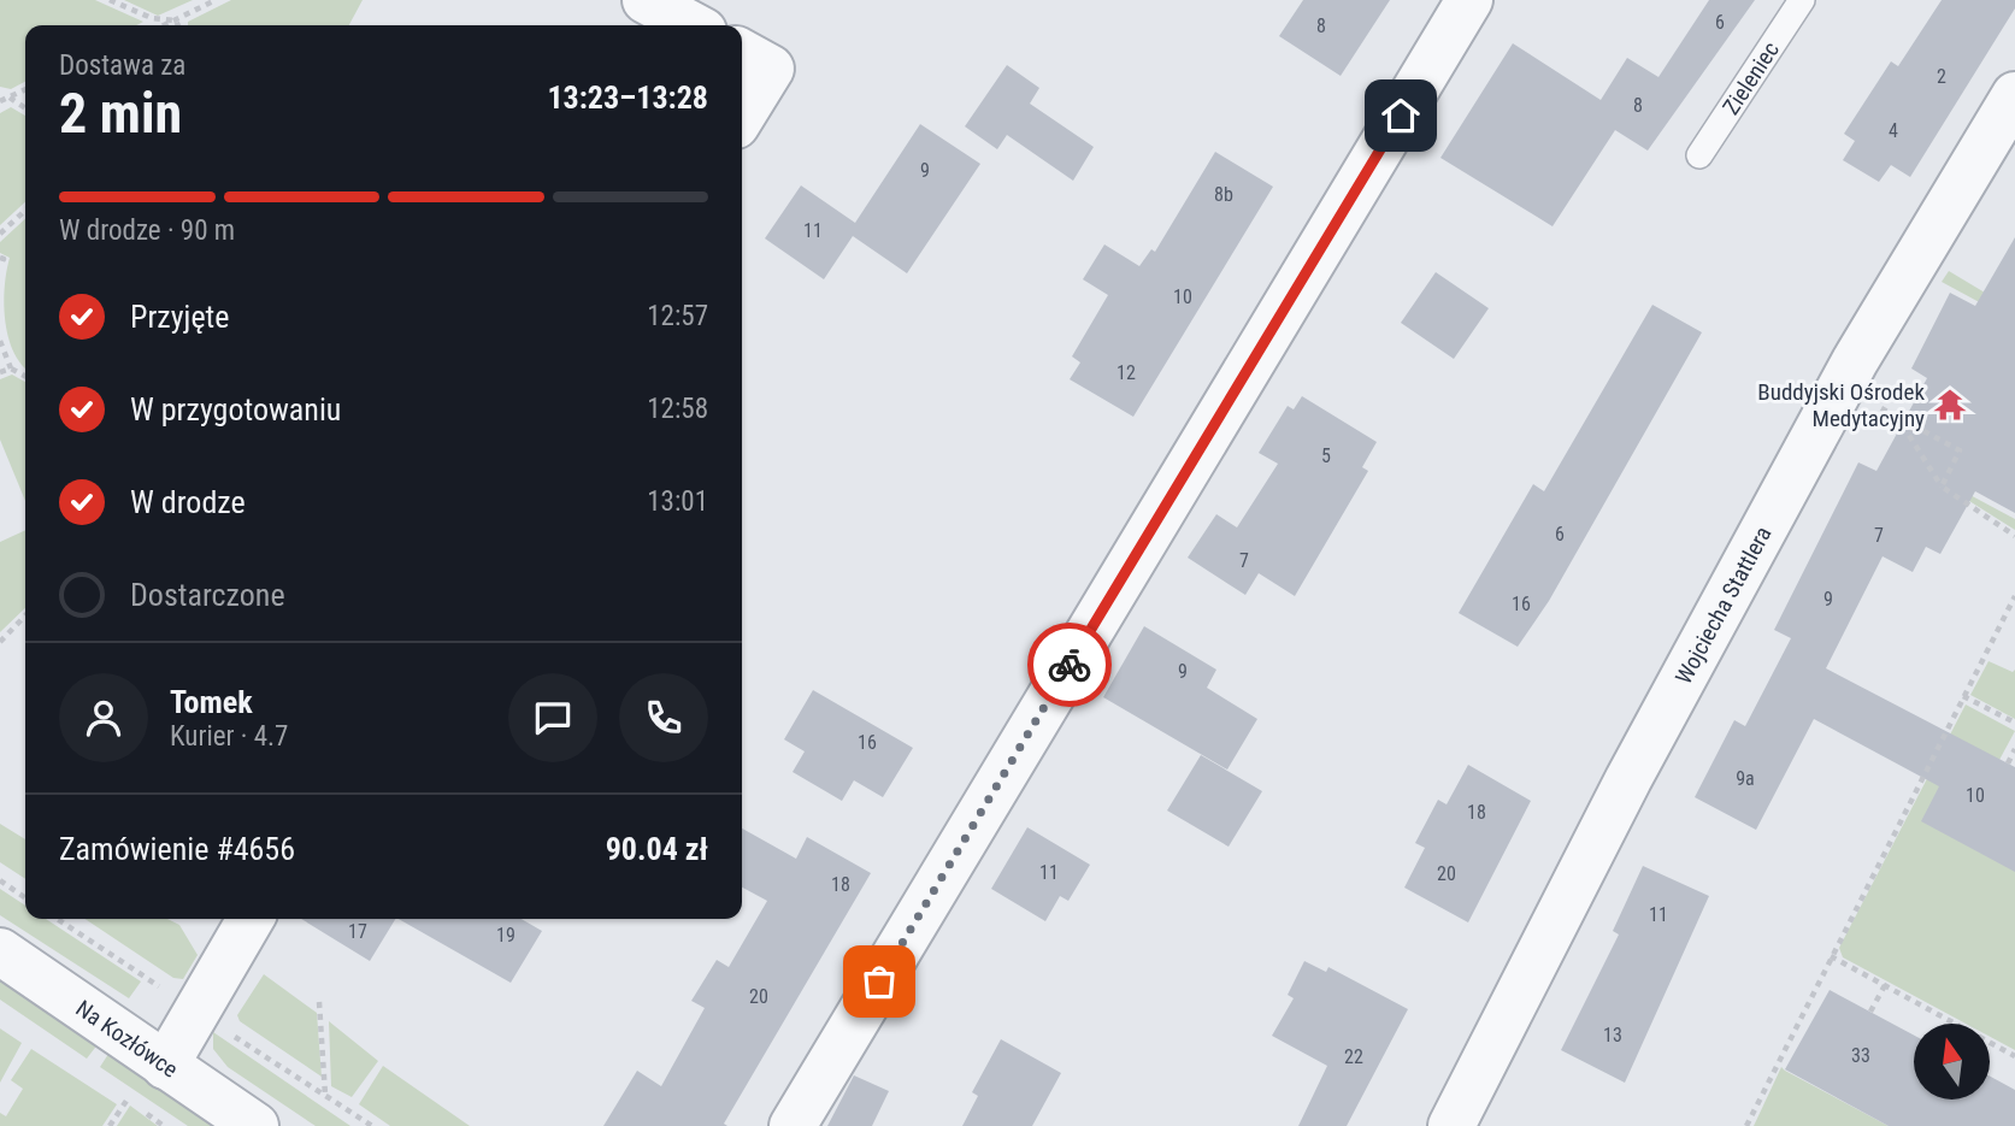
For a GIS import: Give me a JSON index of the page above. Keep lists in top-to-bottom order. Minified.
{"streets":{"street":["Wojciecha Stattlera","Na Kozłówce"],"lane":["Zieleniec"]},"places":{"temple":["Buddyjski Ośrodek Medytacyjny"]},"house_numbers":["6","8","2","8","4","9","8b","11","10","12","5","6","7","7","9","16","9","16","9a","10","18","11","20","18","11","17","19","20","13","33","22"],"north":"top","page":{"heading":["2 min","Dostawa za","13:23–13:28"],"panel":["Tomek","Kurier · 4.7","Zamówienie #4656","90.04 zł"],"bar":"W drodze · 90 m","list":[["Przyjęte","12:57"],["W przygotowaniu","12:58"],["W drodze","13:01"],"Dostarczone"]}}
